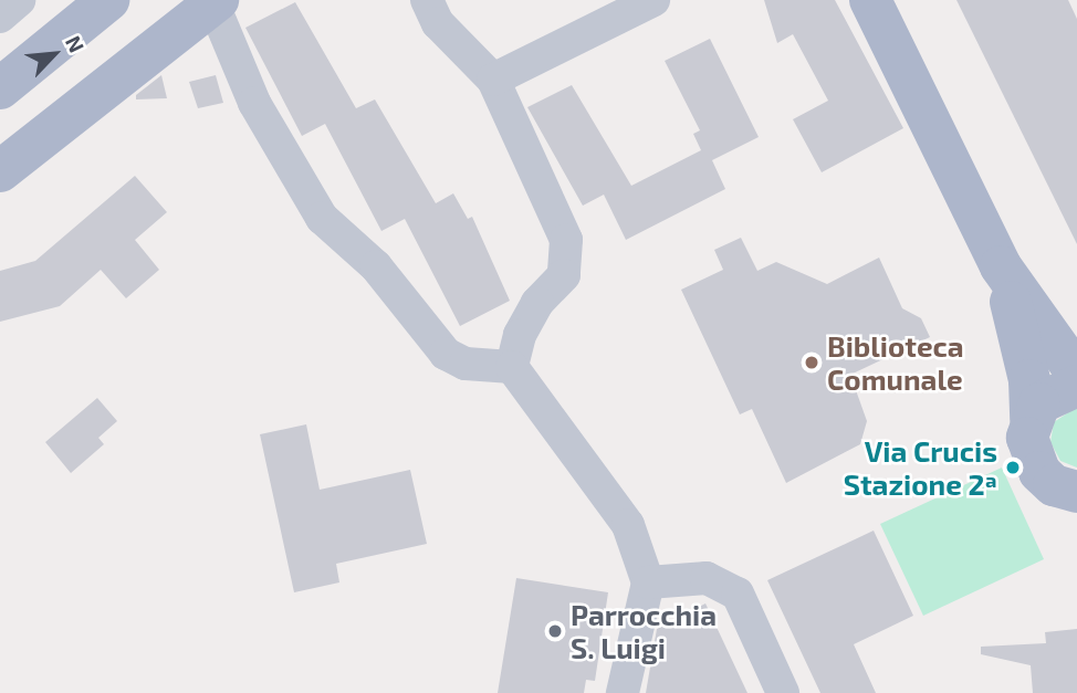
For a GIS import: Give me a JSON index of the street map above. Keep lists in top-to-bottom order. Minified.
{"places":["Biblioteca Comunale","Via Crucis Stazione 2ª","Parrocchia S. Luigi"],"north":"top right"}
